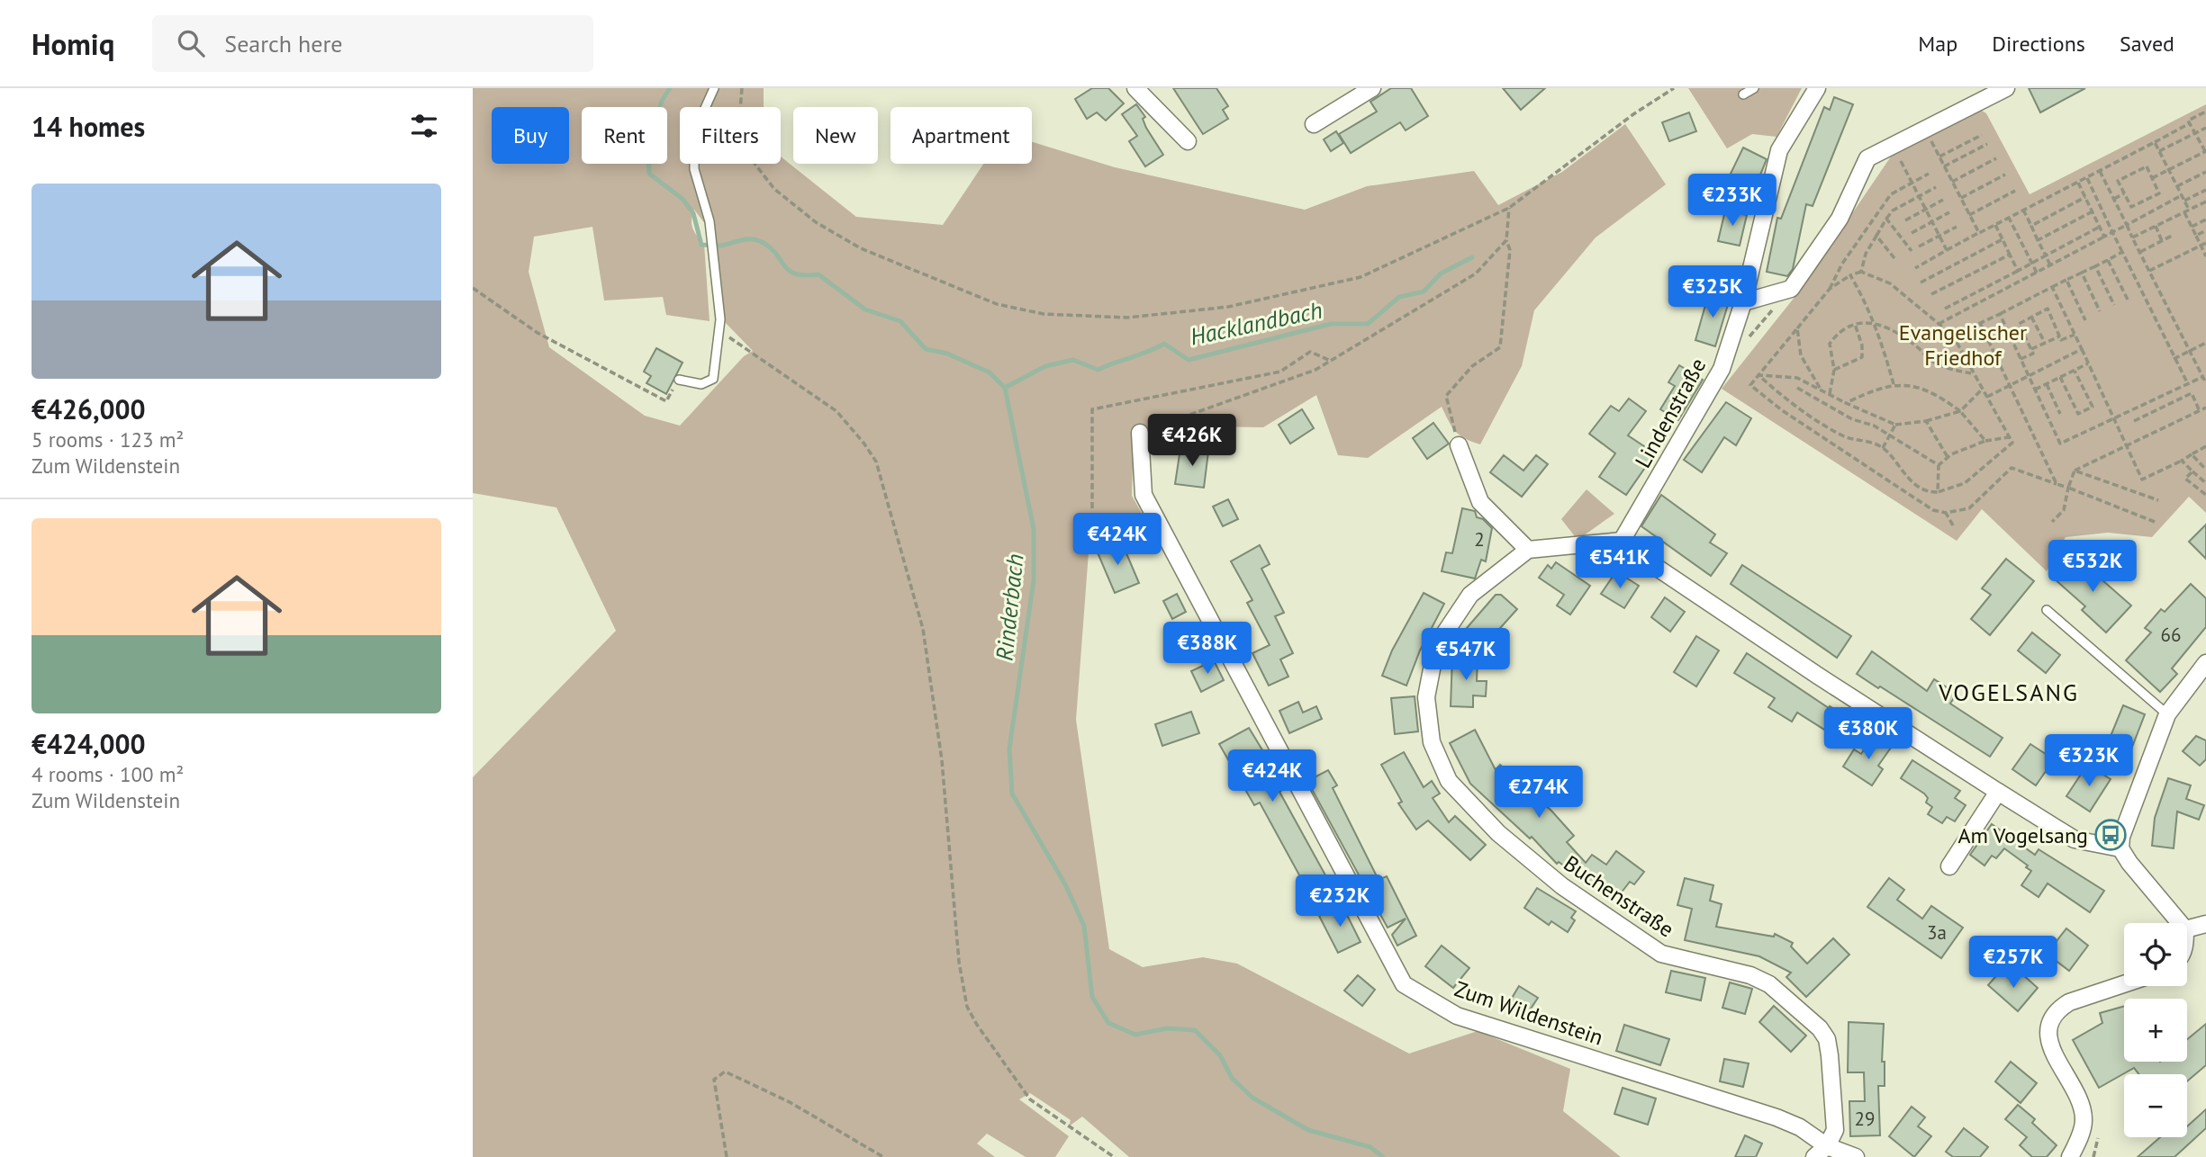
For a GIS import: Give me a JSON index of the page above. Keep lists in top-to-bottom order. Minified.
{"streets":{"street":["Lindenstraße","Buchenstraße","Zum Wildenstein"]},"crossings":[["Buchenstraße","Zum Wildenstein"]],"districts":["VOGELSANG"],"water":["Hacklandbach","Rinderbach"],"parks":["Evangelischer Friedhof"],"places":{"bus stop":["Am Vogelsang"]},"house_numbers":["2","66","3a","29"],"page":{"header":"Homiq","search":"Search here","nav":["Map","Directions","Saved"],"heading":"14 homes","chip":["Buy","Rent","Filters","New","Apartment"],"list":[{"name":"€426,000","note":"5 rooms · 123 m² · Zum Wildenstein"},{"name":"€424,000","note":"4 rooms · 100 m² · Zum Wildenstein"}],"price":["€233K","€325K","€426K","€424K","€541K","€532K","€388K","€547K","€380K","€323K","€424K","€274K","€232K","€257K"],"map_buttons":["+","−"]}}
